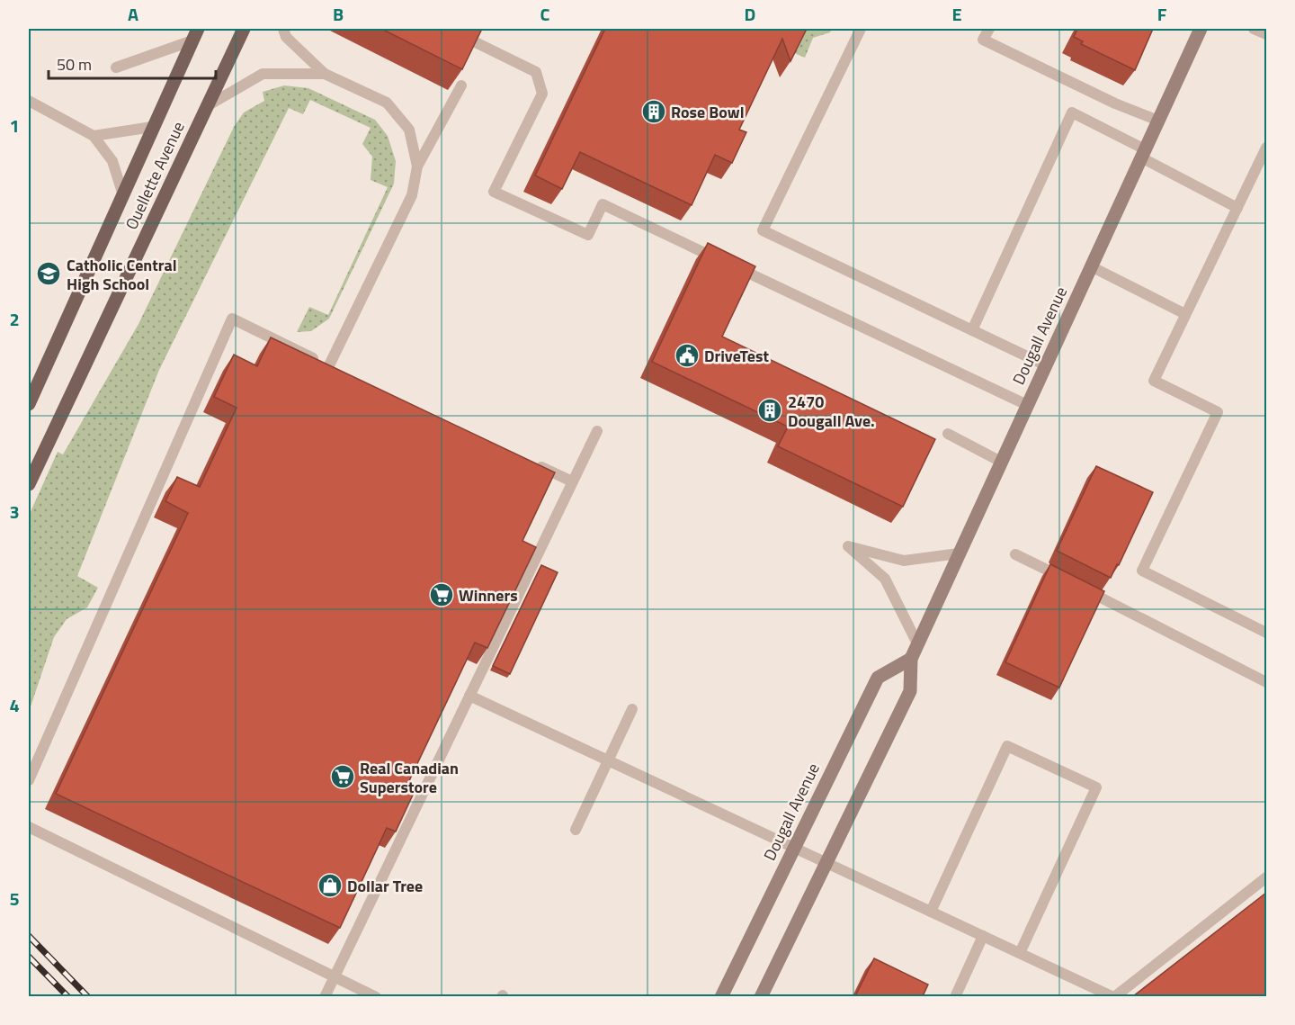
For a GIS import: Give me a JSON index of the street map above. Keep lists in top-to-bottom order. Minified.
{"streets":{"main road":["Ouellette Avenue"],"street":["Dougall Avenue"]},"places":{"building":["Rose Bowl","2470 Dougall Ave."],"school or university":["Catholic Central High School"],"public building":["DriveTest"],"supermarket":["Winners","Real Canadian Superstore"],"shop":["Dollar Tree"]},"scale_bar":"50 m","grid":{"columns":["A","B","C","D","E","F"],"rows":["1","2","3","4","5"]}}
